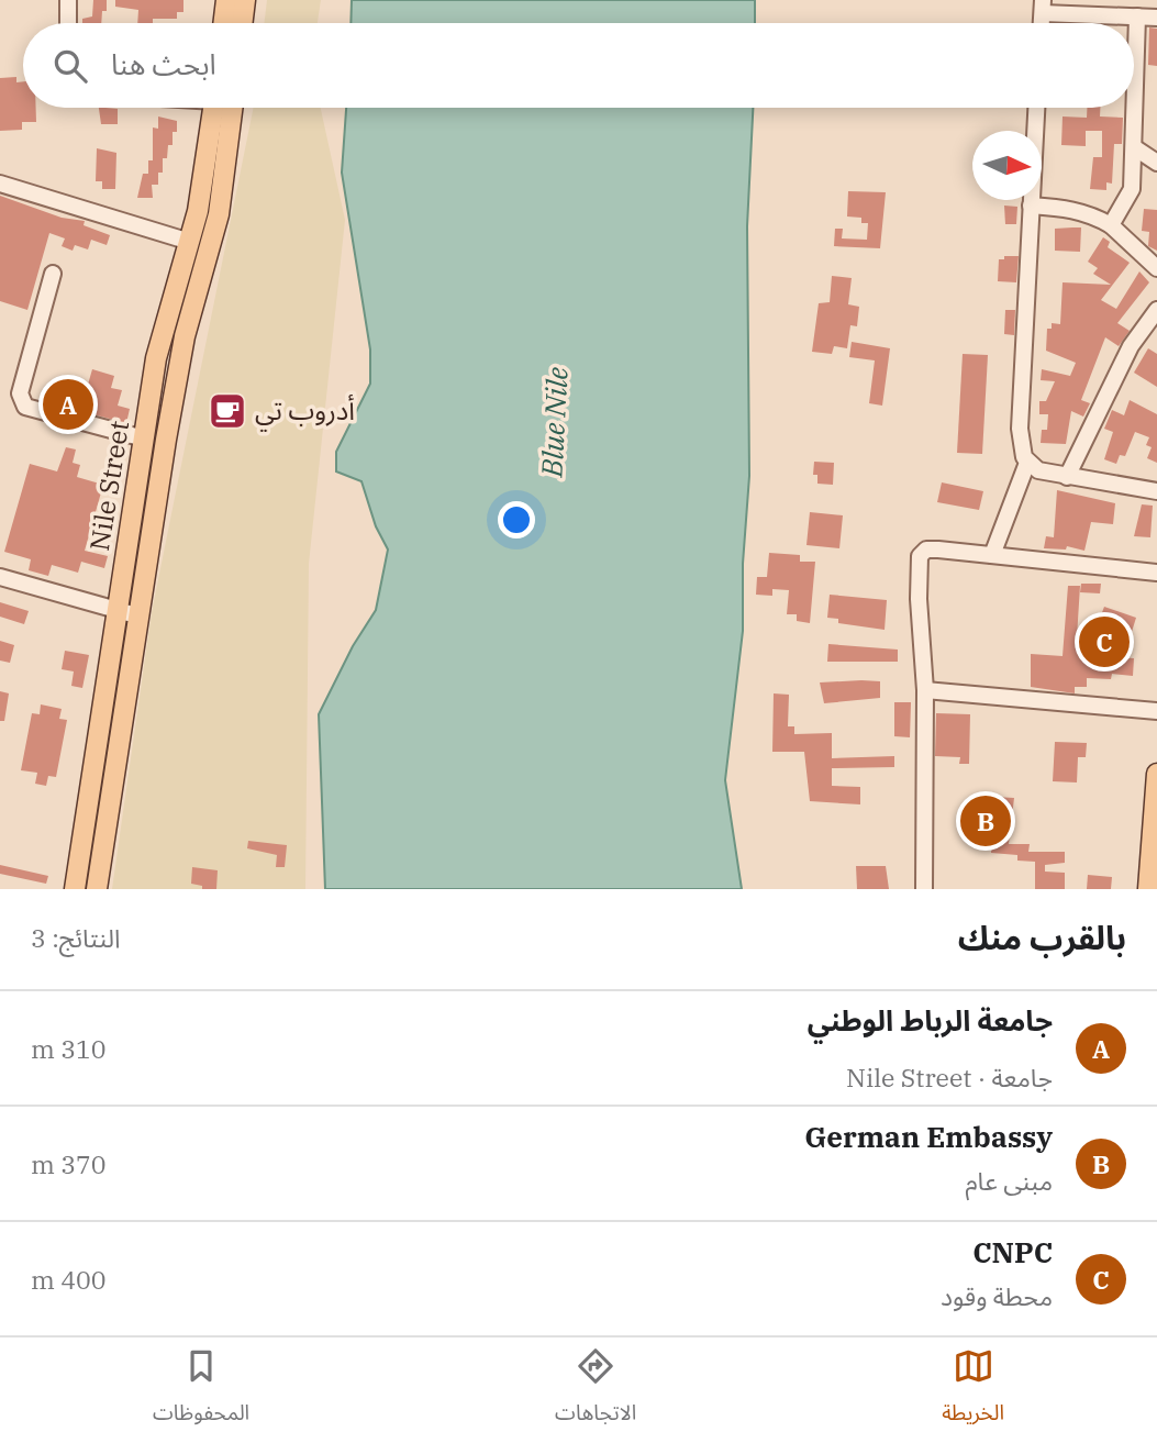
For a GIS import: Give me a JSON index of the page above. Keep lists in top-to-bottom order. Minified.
{"streets":{"main road":["Nile Street"]},"water":["Blue Nile"],"places":{"cafe":["أدروب تي"]},"north":"right","page":{"search":"ابحث هنا","pins":["A","C","B"],"heading":["بالقرب منك","النتائج: 3"],"list":[{"mark":"A","name":"جامعة الرباط الوطني","note":"جامعة · Nile Street","value":"310 m"},{"mark":"B","name":"German Embassy","note":"مبنى عام","value":"370 m"},{"mark":"C","name":"CNPC","note":"محطة وقود","value":"400 m"}],"nav":["الخريطة","الاتجاهات","المحفوظات"]}}
